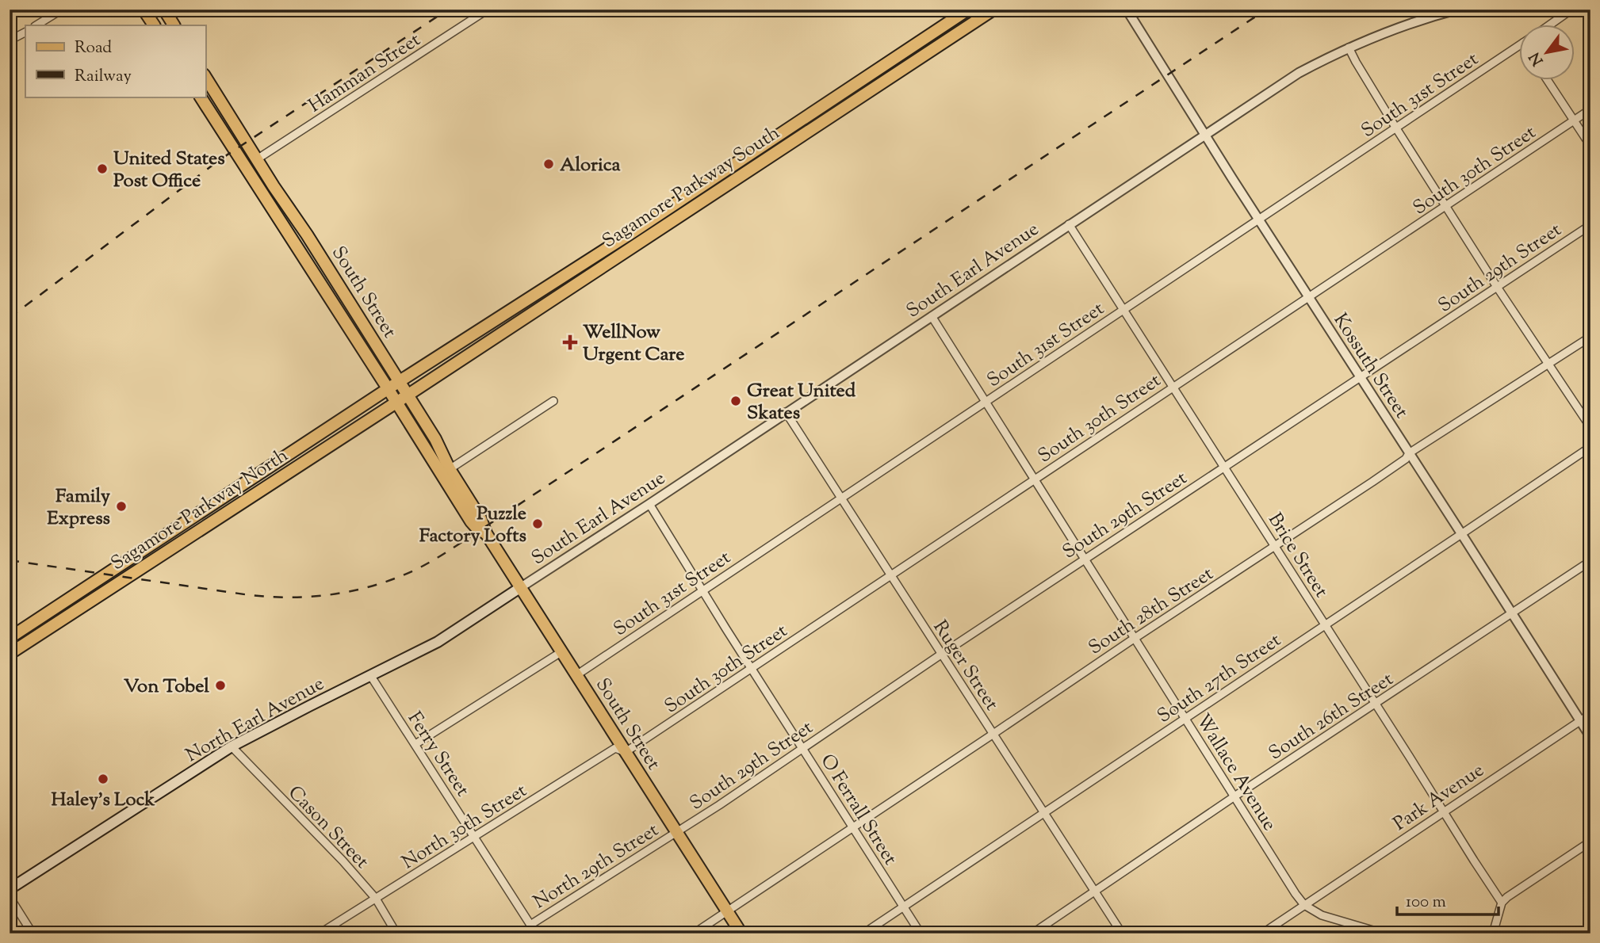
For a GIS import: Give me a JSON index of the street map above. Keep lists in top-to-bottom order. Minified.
{"streets":{"main road":["Sagamore Parkway South","South Street","Sagamore Parkway North","North Earl Avenue"],"street":["Hamman Street","South 31st Street","South 30th Street","South 29th Street","South Earl Avenue","Kossuth Street","Brice Street","South 28th Street","Ruger Street","South 27th Street","South 26th Street","Ferry Street","Wallace Avenue","Park Avenue","O Ferrall Street","North 30th Street","Cason Street","North 29th Street"]},"crossings":[["Hamman Street","South Street"],["South 31st Street","South Street"],["South 31st Street","Kossuth Street"],["South 31st Street","Brice Street"],["South 31st Street","Ruger Street"],["South 31st Street","Wallace Avenue"],["South 31st Street","O Ferrall Street"],["South 30th Street","South Street"],["South 30th Street","Kossuth Street"],["South 30th Street","Brice Street"],["South 30th Street","Ruger Street"],["South 30th Street","Wallace Avenue"],["South 30th Street","O Ferrall Street"],["South 30th Street","North 30th Street"],["Sagamore Parkway South","South Street"],["Sagamore Parkway South","Sagamore Parkway North"],["South 29th Street","South Street"],["South 29th Street","Kossuth Street"],["South 29th Street","Brice Street"],["South 29th Street","Ruger Street"],["South 29th Street","Wallace Avenue"],["South 29th Street","O Ferrall Street"],["South 29th Street","North 29th Street"],["South Earl Avenue","South Street"],["South Earl Avenue","Kossuth Street"],["South Earl Avenue","Brice Street"],["South Earl Avenue","Ruger Street"],["South Earl Avenue","North Earl Avenue"],["South Earl Avenue","Wallace Avenue"],["South Earl Avenue","O Ferrall Street"],["South Street","Sagamore Parkway North"],["South Street","South 28th Street"],["South Street","North Earl Avenue"],["South Street","North 30th Street"],["South Street","North 29th Street"],["Kossuth Street","South 28th Street"],["Kossuth Street","South 27th Street"],["Kossuth Street","South 26th Street"],["Kossuth Street","Park Avenue"],["Brice Street","South 28th Street"],["Brice Street","South 27th Street"],["Brice Street","South 26th Street"],["Brice Street","Park Avenue"],["South 28th Street","Ruger Street"],["South 28th Street","Wallace Avenue"],["South 28th Street","O Ferrall Street"],["Ruger Street","South 27th Street"],["Ruger Street","South 26th Street"],["South 27th Street","Wallace Avenue"],["South 27th Street","O Ferrall Street"],["South 26th Street","Wallace Avenue"],["North Earl Avenue","Ferry Street"],["North Earl Avenue","Cason Street"],["Ferry Street","North 30th Street"],["Ferry Street","North 29th Street"],["Wallace Avenue","Park Avenue"],["North 30th Street","Cason Street"]],"places":{"other":["Alorica","United States Post Office","Great United Skates","Family Express","Puzzle Factory Lofts","Von Tobel","Haley's Lock"],"health":["WellNow Urgent Care"]},"legend":["Road","Railway"],"scale_bar":"100 m","north":"bottom left"}
